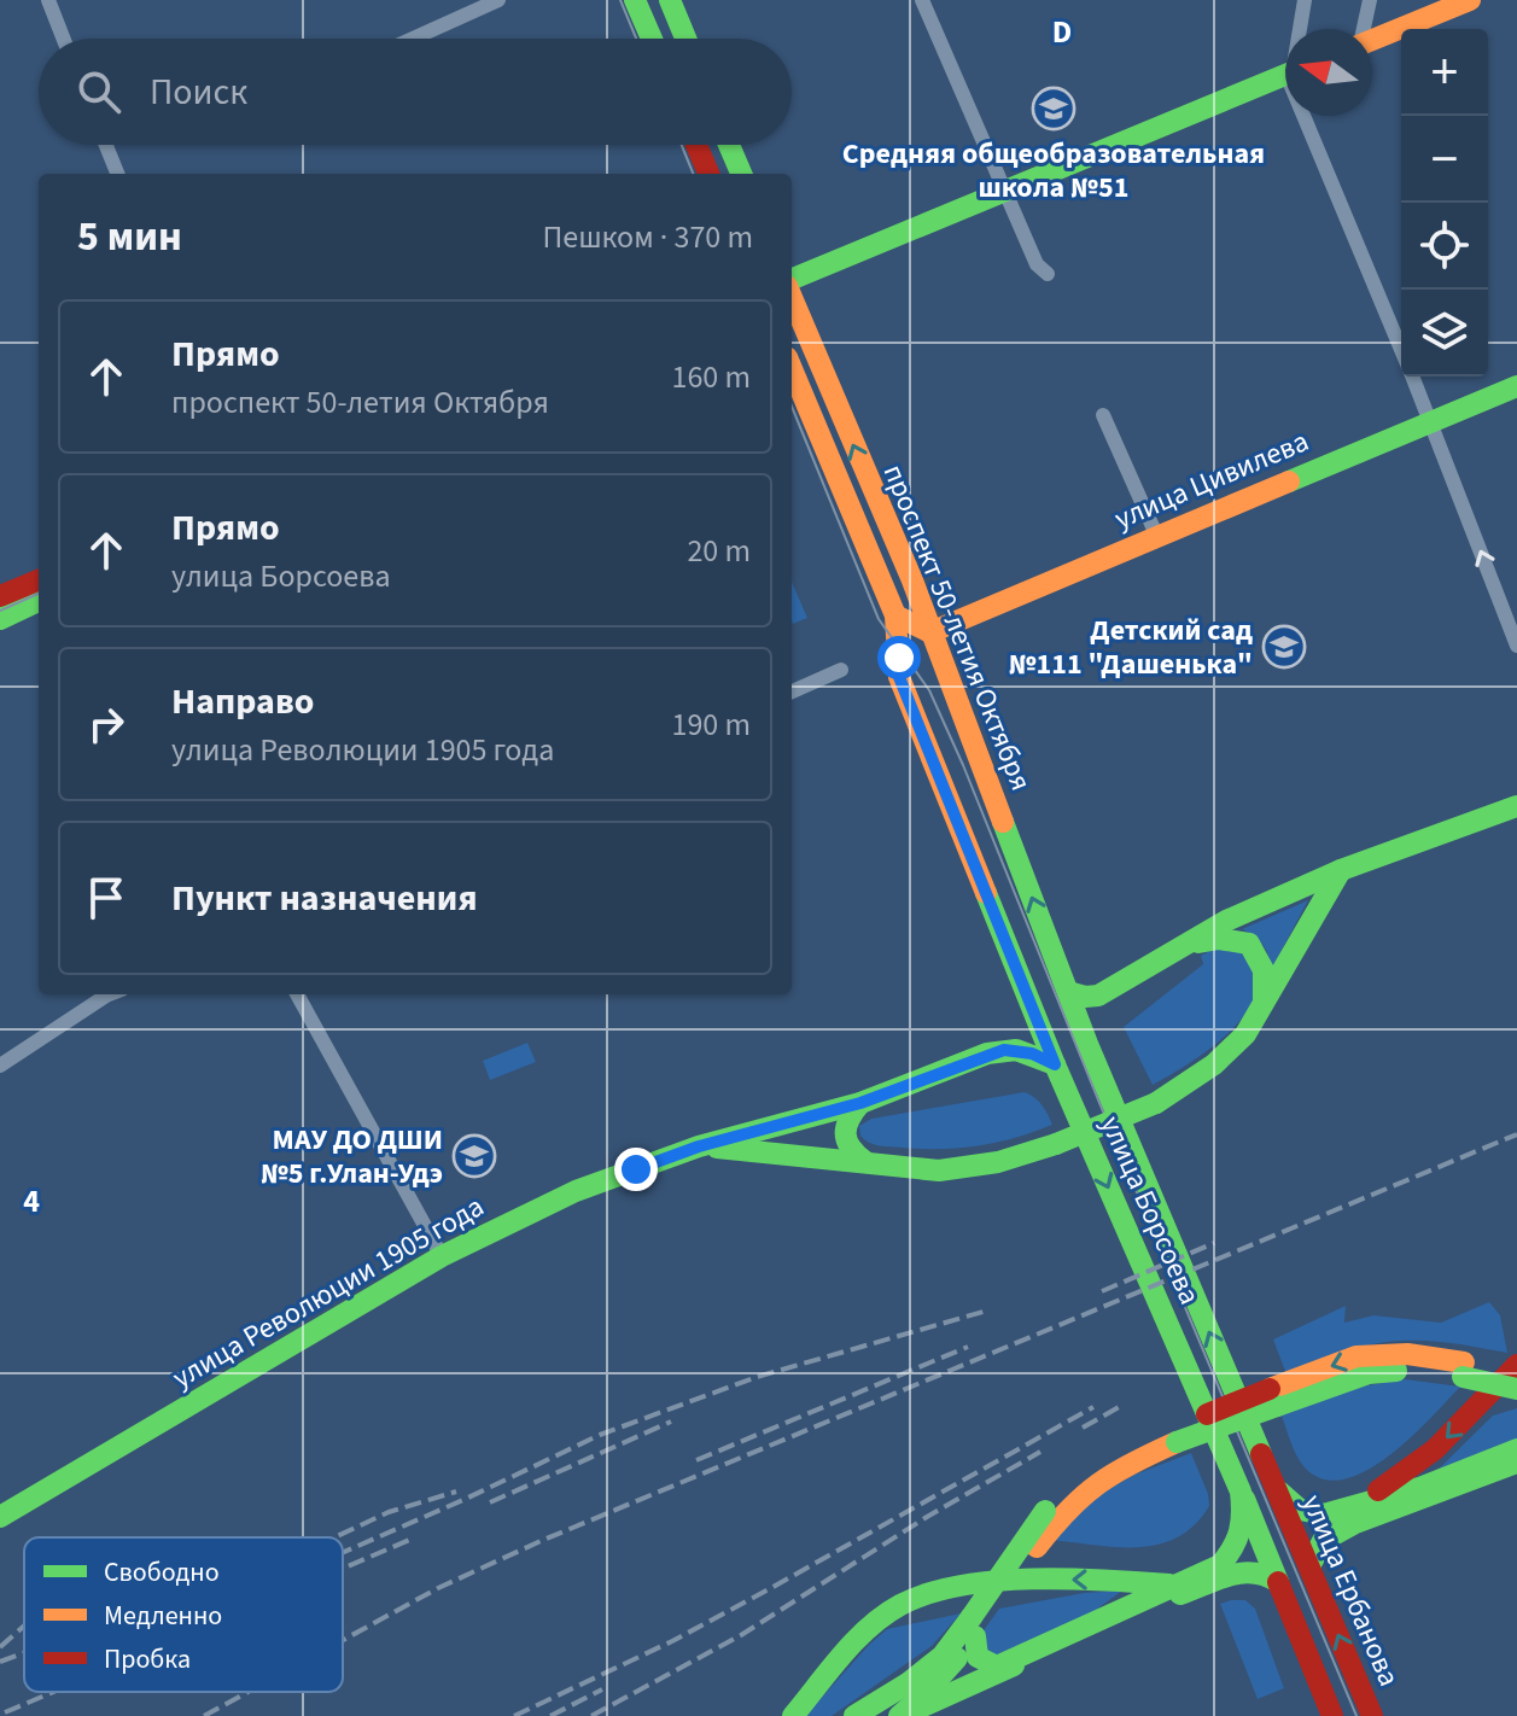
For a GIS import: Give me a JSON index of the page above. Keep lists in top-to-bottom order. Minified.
{"streets":{"main road":["улица Цивилева","проспект 50-летия Октября","улица Борсоева","улица Революции 1905 года","улица Ербанова"]},"crossings":[["улица Цивилева","проспект 50-летия Октября"],["проспект 50-летия Октября","улица Борсоева"],["проспект 50-летия Октября","улица Ербанова"],["улица Борсоева","улица Революции 1905 года"]],"one_way":["улица Ербанова"],"places":{"school or university":["Средняя общеобразовательная школа №51","Детский сад №111 \"Дашенька\"","МАУ ДО ДШИ №5 г.Улан-Удэ"]},"legend":["Свободно","Медленно","Пробка"],"north":"left","page":{"map_buttons":["+","−"],"search":"Поиск","heading":["5 мин","Пешком · 370 m"],"list":[["Прямо","проспект 50-летия Октября","160 m"],["Прямо","улица Борсоева","20 m"],["Направо","улица Революции 1905 года","190 m"],"Пункт назначения"]},"grid":{"columns":["D"],"rows":["4"]}}
